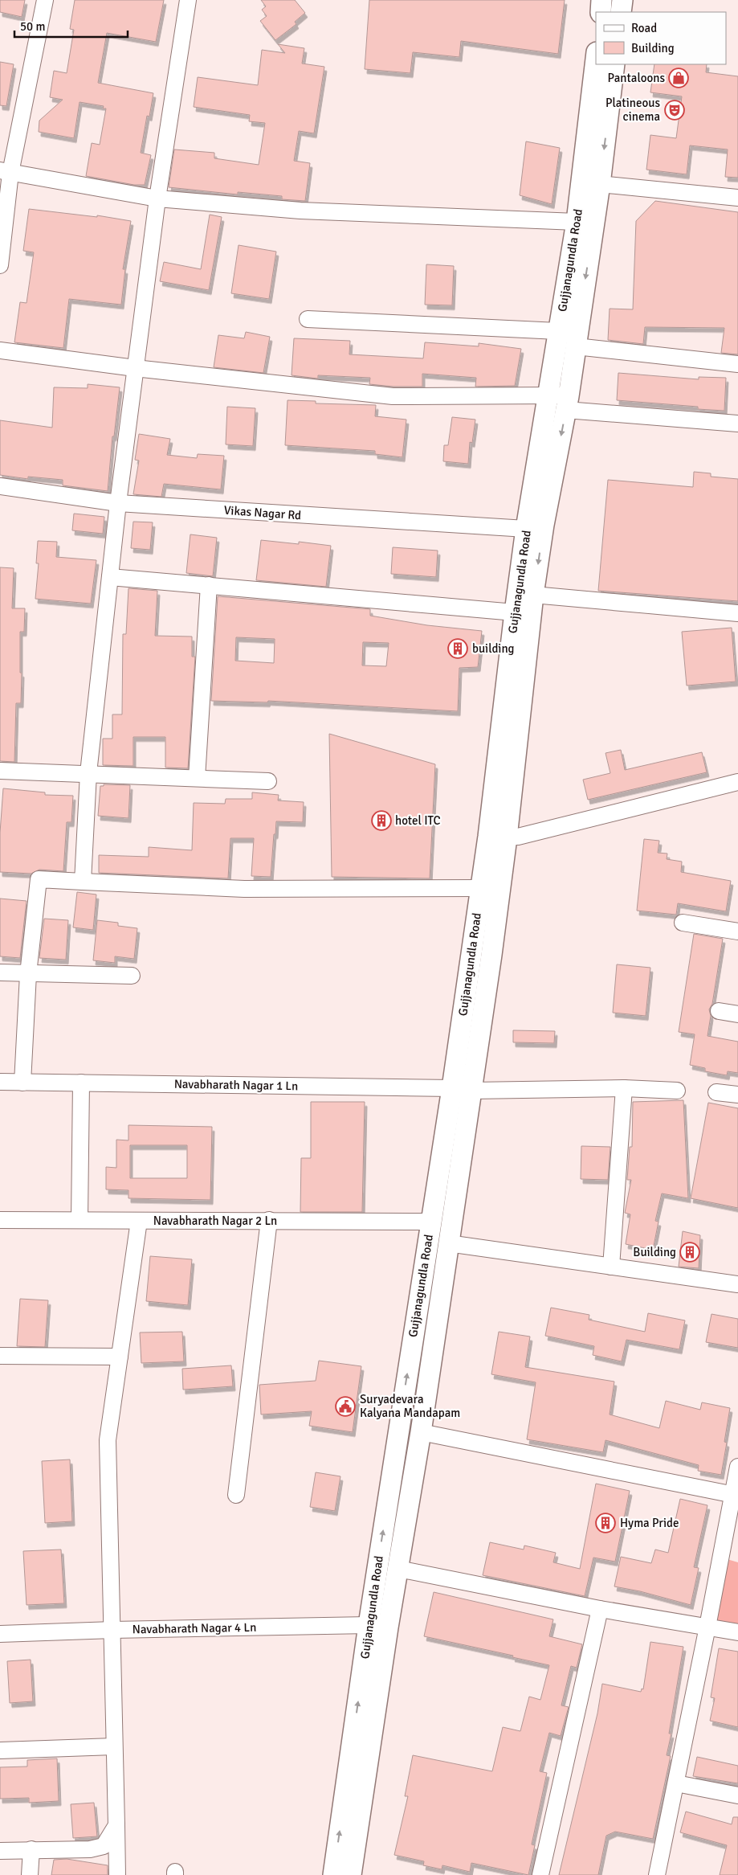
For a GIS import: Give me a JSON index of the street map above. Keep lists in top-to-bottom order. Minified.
{"streets":{"main road":["Gujjanagundla Road"],"street":["Vikas Nagar Rd","Navabharath Nagar 1 Ln","Navabharath Nagar 2 Ln","Navabharath Nagar 4 Ln"]},"crossings":[["Gujjanagundla Road","Vikas Nagar Rd"],["Gujjanagundla Road","Navabharath Nagar 1 Ln"],["Gujjanagundla Road","Navabharath Nagar 2 Ln"],["Gujjanagundla Road","Navabharath Nagar 4 Ln"]],"places":{"shop":["Pantaloons"],"theatre":["Platineous cinema"],"building":["building","hotel ITC","Building","Hyma Pride"],"public building":["Suryadevara Kalyana Mandapam"]},"legend":["Road","Building"],"scale_bar":"50 m"}
